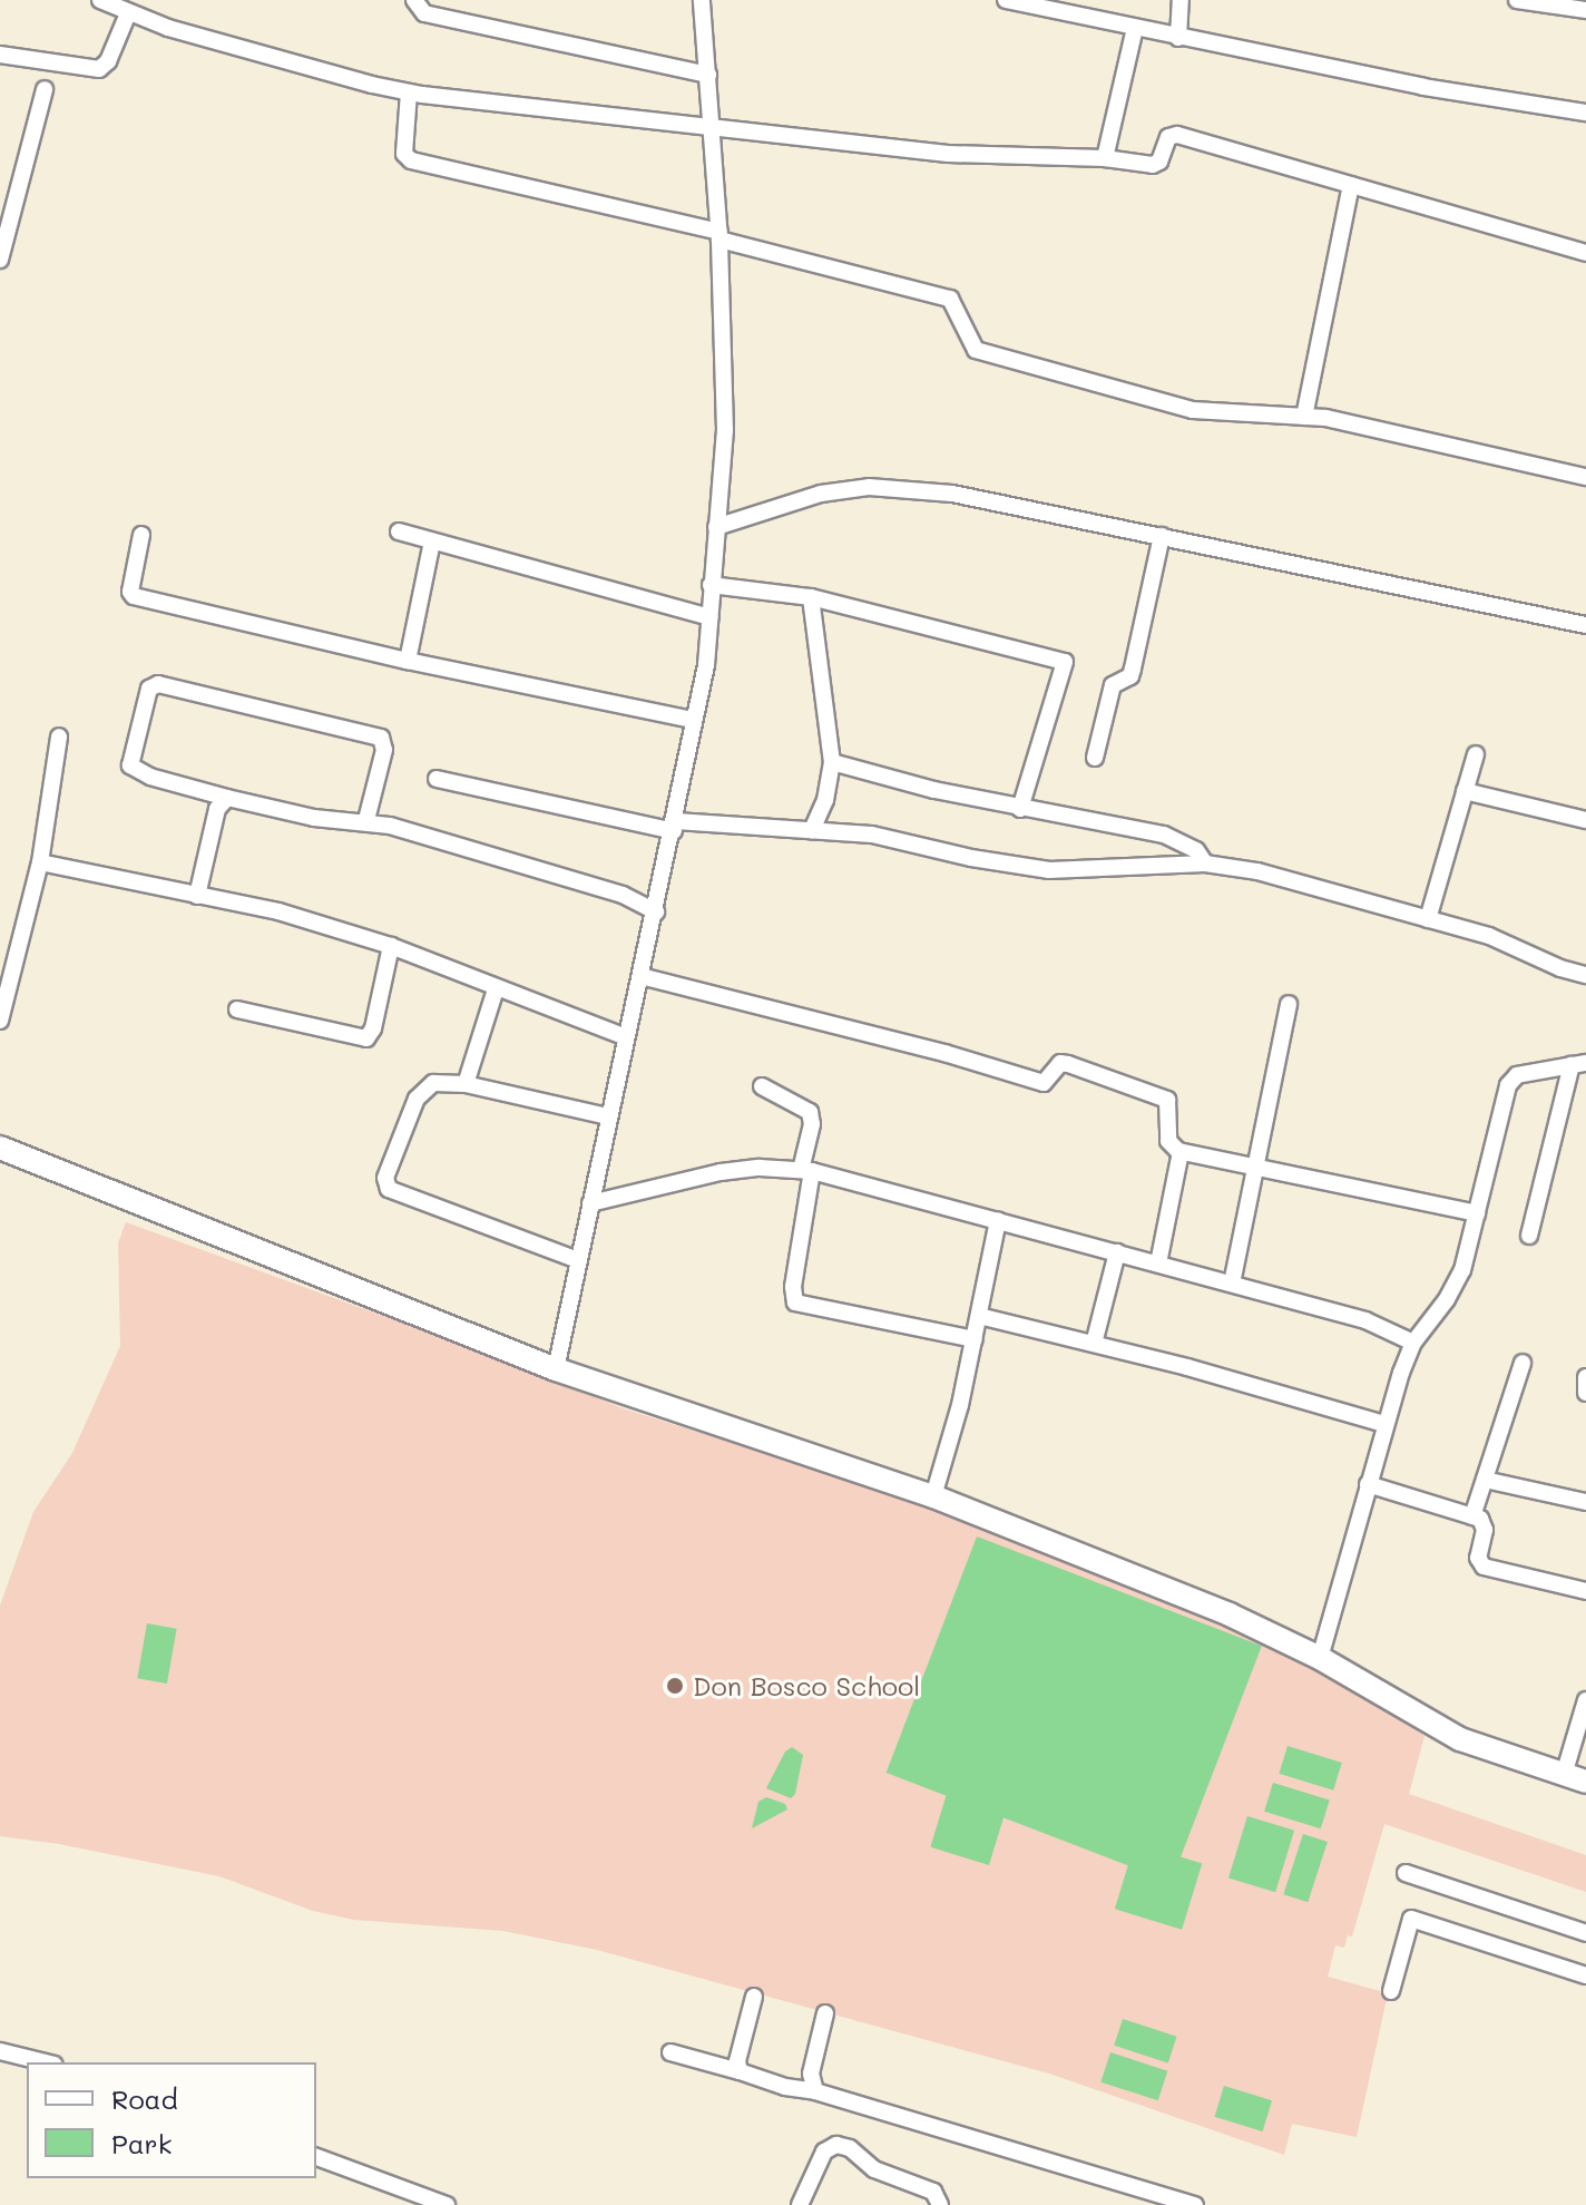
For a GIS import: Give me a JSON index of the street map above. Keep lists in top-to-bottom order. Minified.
{"places":["Don Bosco School"],"legend":["Road","Park"]}
